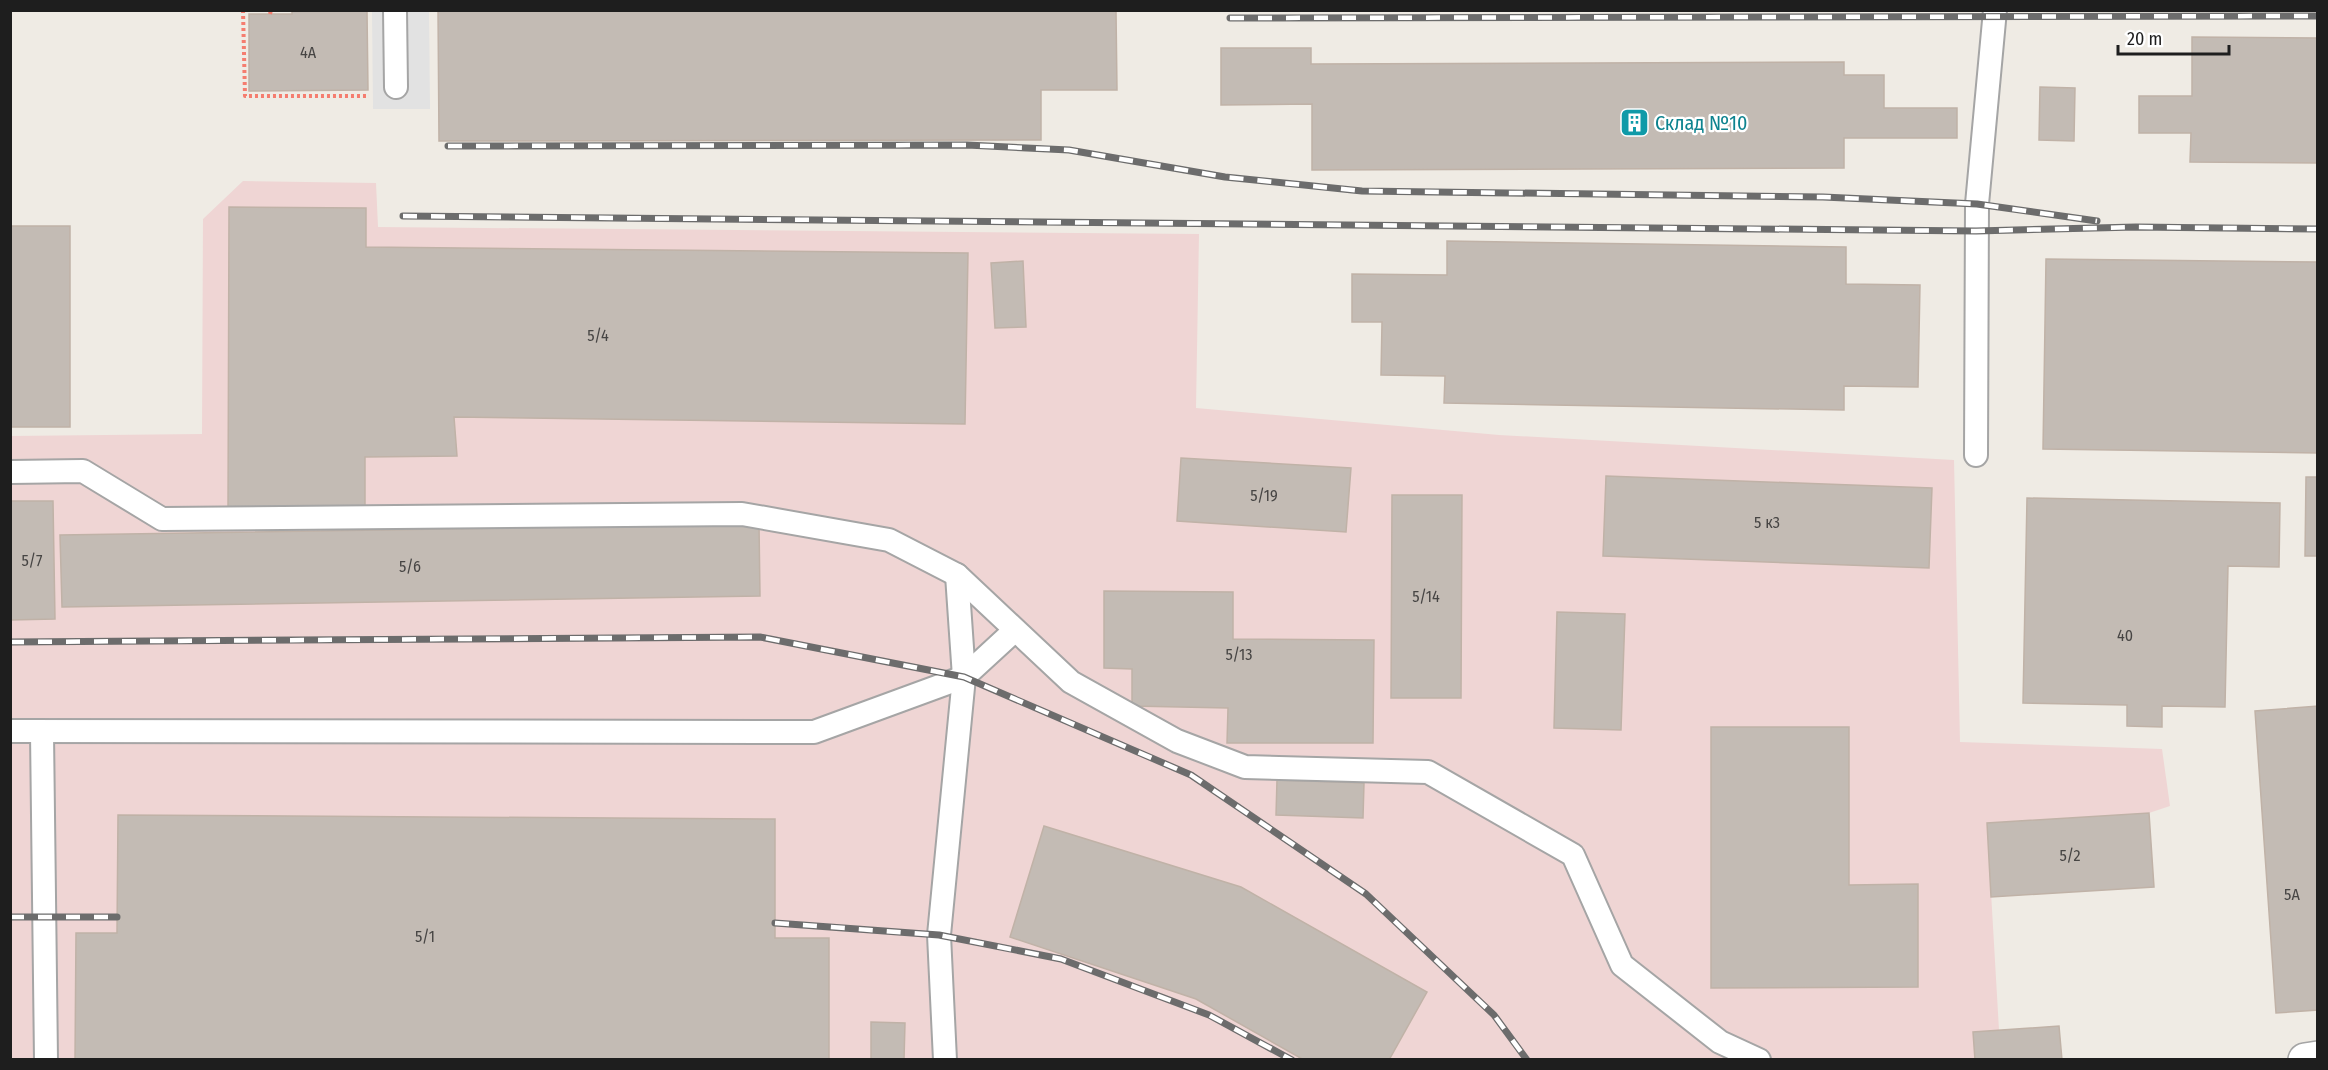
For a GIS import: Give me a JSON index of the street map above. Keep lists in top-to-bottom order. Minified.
{"places":{"building":["Склад №10"]},"house_numbers":["4А","5/4","5/19","5 к3","5/7","5/6","5/14","40","5/13","5/2","5А","5/1"],"scale_bar":"20 m"}
